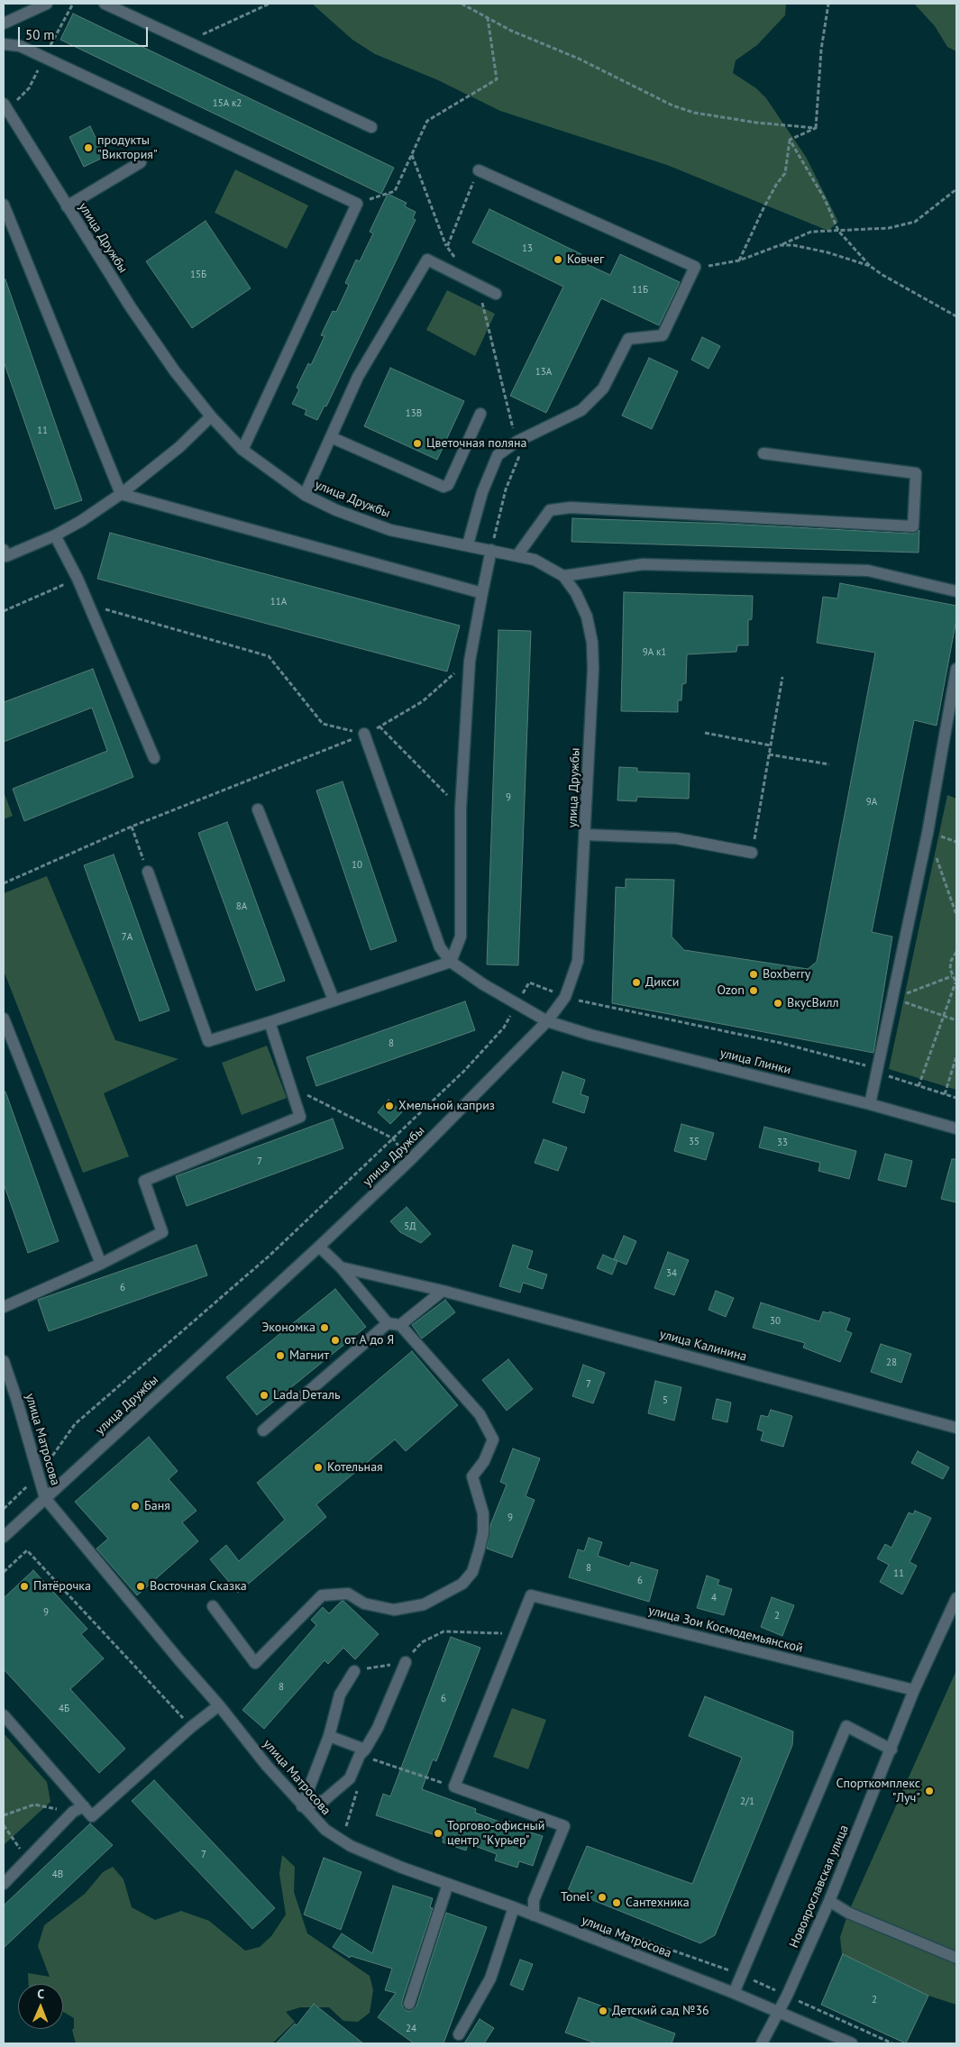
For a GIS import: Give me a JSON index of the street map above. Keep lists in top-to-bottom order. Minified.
{"streets":{"street":["улица Дружбы","улица Глинки","улица Калинина","улица Матросова","улица Зои Космодемьянской","Новоярославская улица"]},"crossings":[["улица Дружбы","улица Глинки"],["улица Дружбы","улица Матросова"],["улица Матросова","Новоярославская улица"],["улица Зои Космодемьянской","Новоярославская улица"]],"places":["продукты \"Виктория\"","Ковчег","Цветочная поляна","Boxberry","Дикси","Ozon","ВкусВилл","Хмельной каприз","Экономка","от А до Я","Магнит","Lada Dеталь","Котельная","Баня","Пятёрочка","Восточная Сказка","Спорткомплекс \"Луч\"","Торгово-офисный центр \"Курьер\"","Tonel´","Сантехника","Детский сад №36"],"house_numbers":["15А к2","13","15Б","11Б","13А","13В","11","11А","9А к1","9","9А","10","8А","7А","8","35","33","7","5Д","34","6","30","28","7","5","9","8","11","6","4","9","2","8","6","4Б","2/1","7","4В","2","24"],"scale_bar":"50 m","north":"top"}
